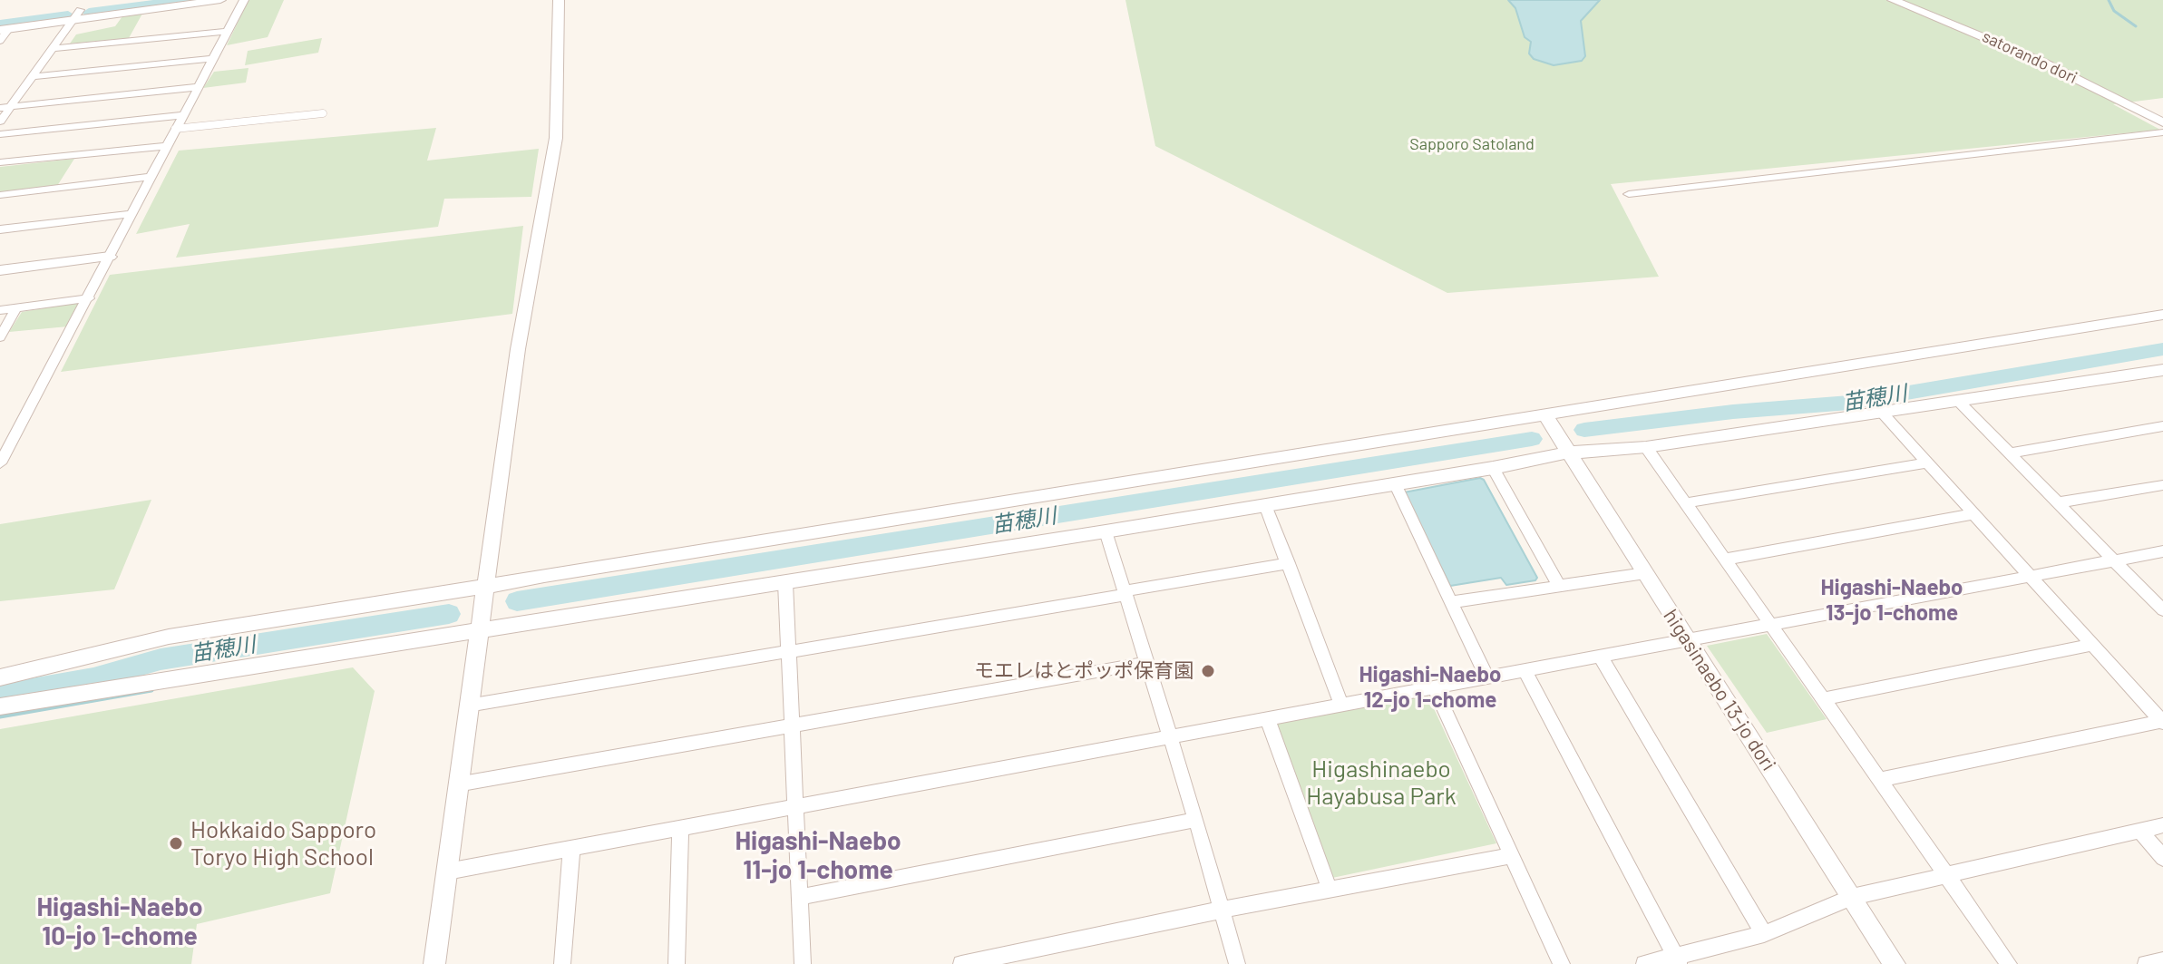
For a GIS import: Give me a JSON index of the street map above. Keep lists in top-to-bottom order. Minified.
{"streets":{"street":["satorando dori","higasinaebo 13-jo dori"]},"districts":["Higashi-Naebo 13-jo 1-chome","Higashi-Naebo 12-jo 1-chome","Higashi-Naebo 11-jo 1-chome","Higashi-Naebo 10-jo 1-chome"],"water":["苗穂川"],"parks":["Sapporo Satoland","Higashinaebo Hayabusa Park"],"places":["モエレはとポッポ保育園","Hokkaido Sapporo Toryo High School"]}
